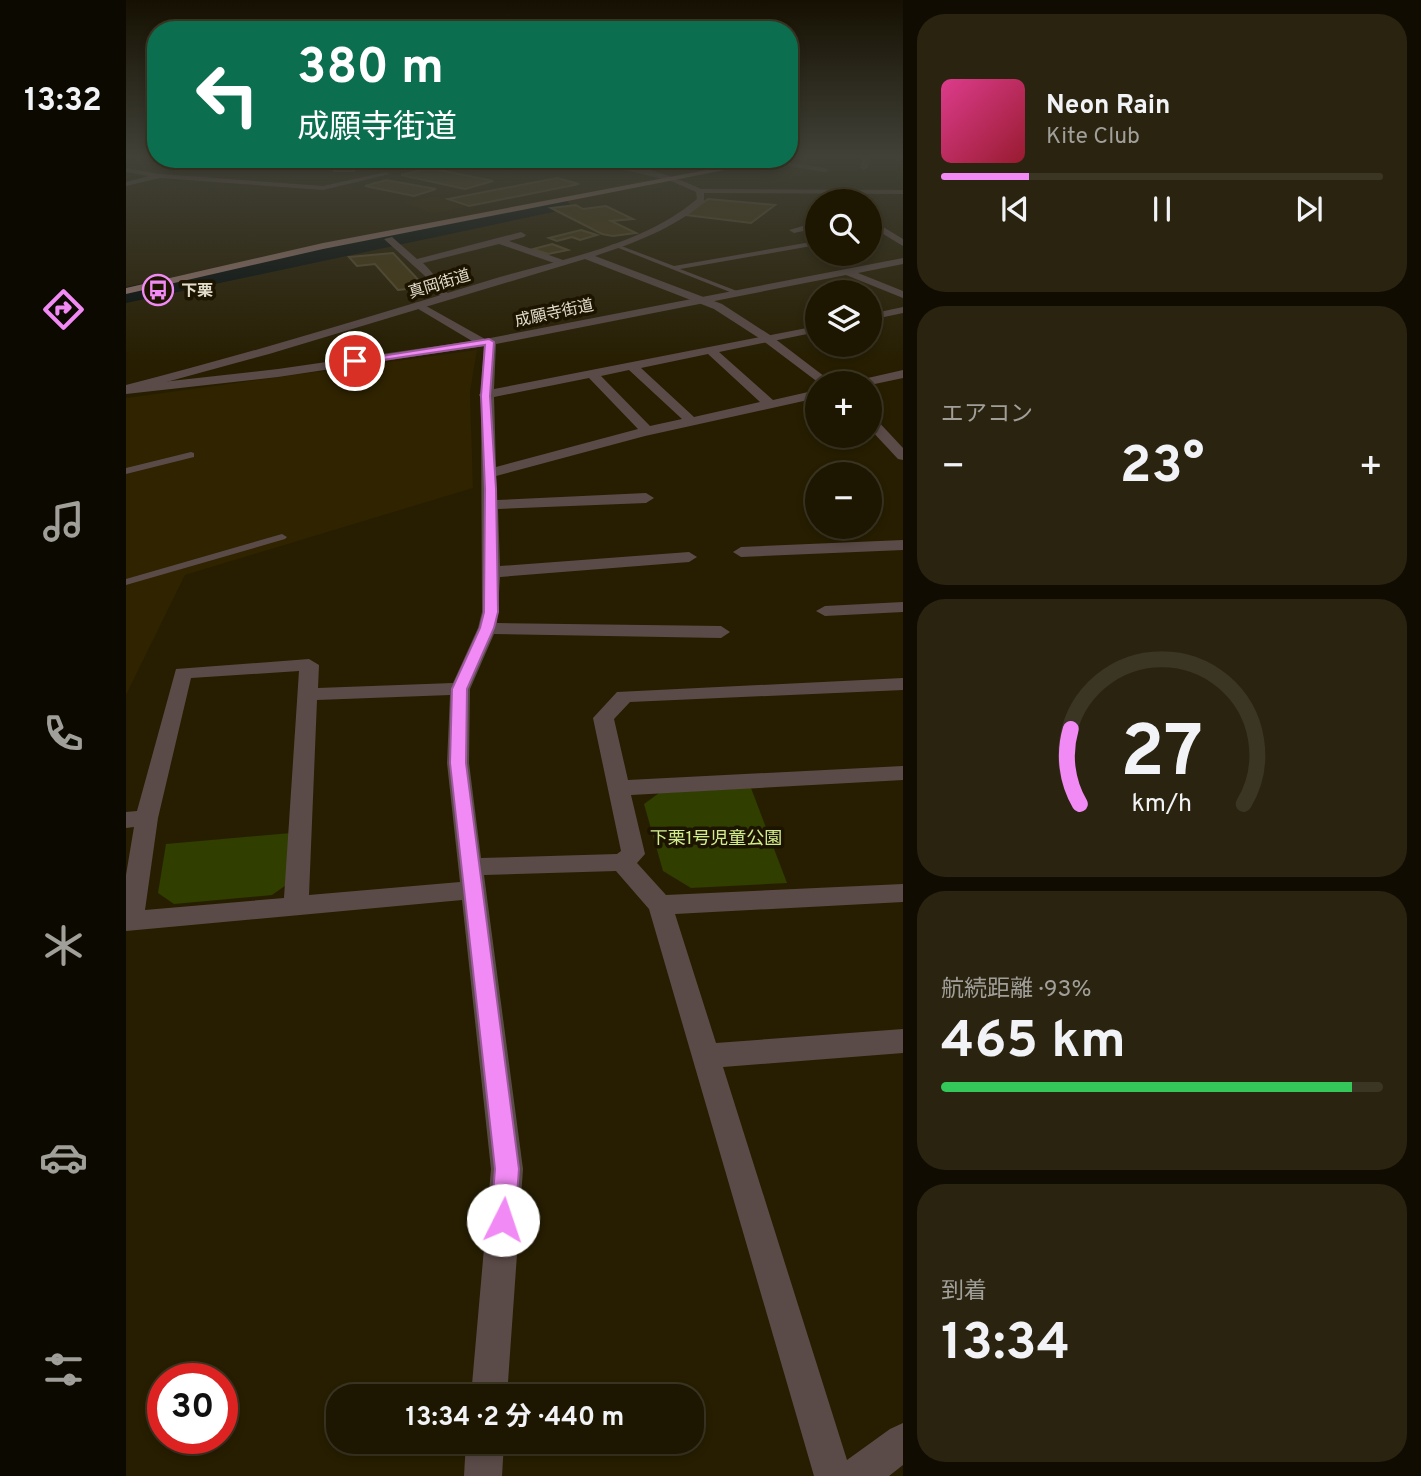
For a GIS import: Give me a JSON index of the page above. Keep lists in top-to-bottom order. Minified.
{"streets":{"street":["真岡街道","成願寺街道"]},"crossings":[["真岡街道","成願寺街道"]],"parks":["下栗1号児童公園"],"places":{"bus stop":["下栗"]},"page":{"tabs":"13:32","turn":["380 m","成願寺街道"],"song":["Neon Rain","Kite Club"],"map_buttons":["+","−"],"tile":["エアコン",["航続距離 · 93%","465 km"],["到着","13:34"]],"heat":["−","23°","+"],"limit":"30","trip":"13:34 · 2 分 · 440 m","gauge":["27","km/h"]}}
